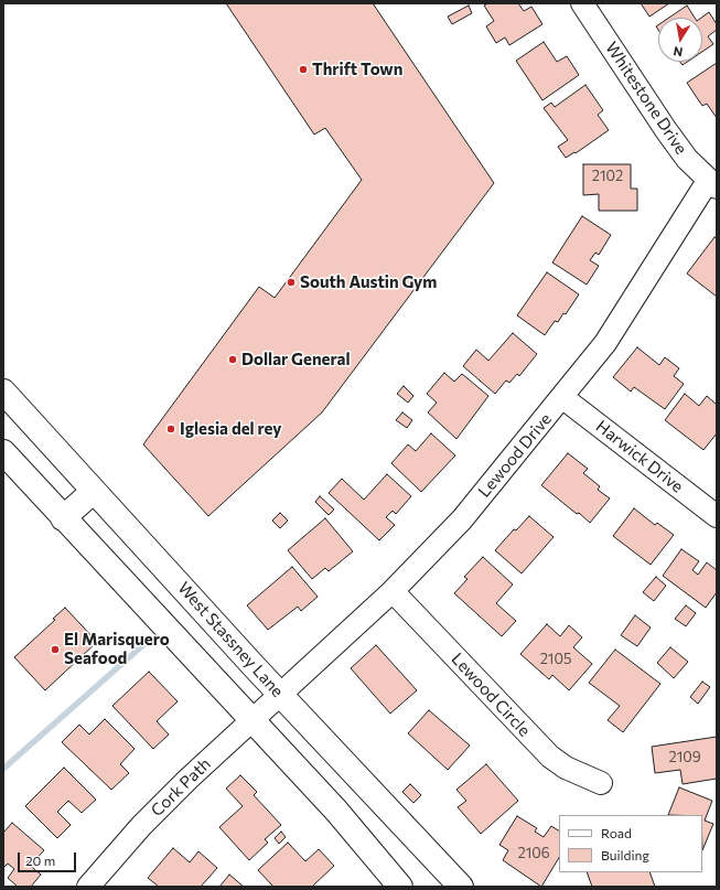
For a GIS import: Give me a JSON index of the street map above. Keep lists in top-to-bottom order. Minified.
{"streets":{"main road":["West Stassney Lane"],"street":["Whitestone Drive","Lewood Drive","Harwick Drive","Lewood Circle","Cork Path"]},"crossings":[["Whitestone Drive","Lewood Drive"],["Lewood Drive","Harwick Drive"],["Lewood Drive","West Stassney Lane"],["Lewood Drive","Lewood Circle"],["Lewood Drive","Cork Path"],["West Stassney Lane","Cork Path"]],"places":["Thrift Town","South Austin Gym","Dollar General","Iglesia del rey","El Marisquero Seafood"],"house_numbers":["2102","2105","2109","2106"],"legend":["Road","Building"],"scale_bar":"20 m","north":"bottom"}
